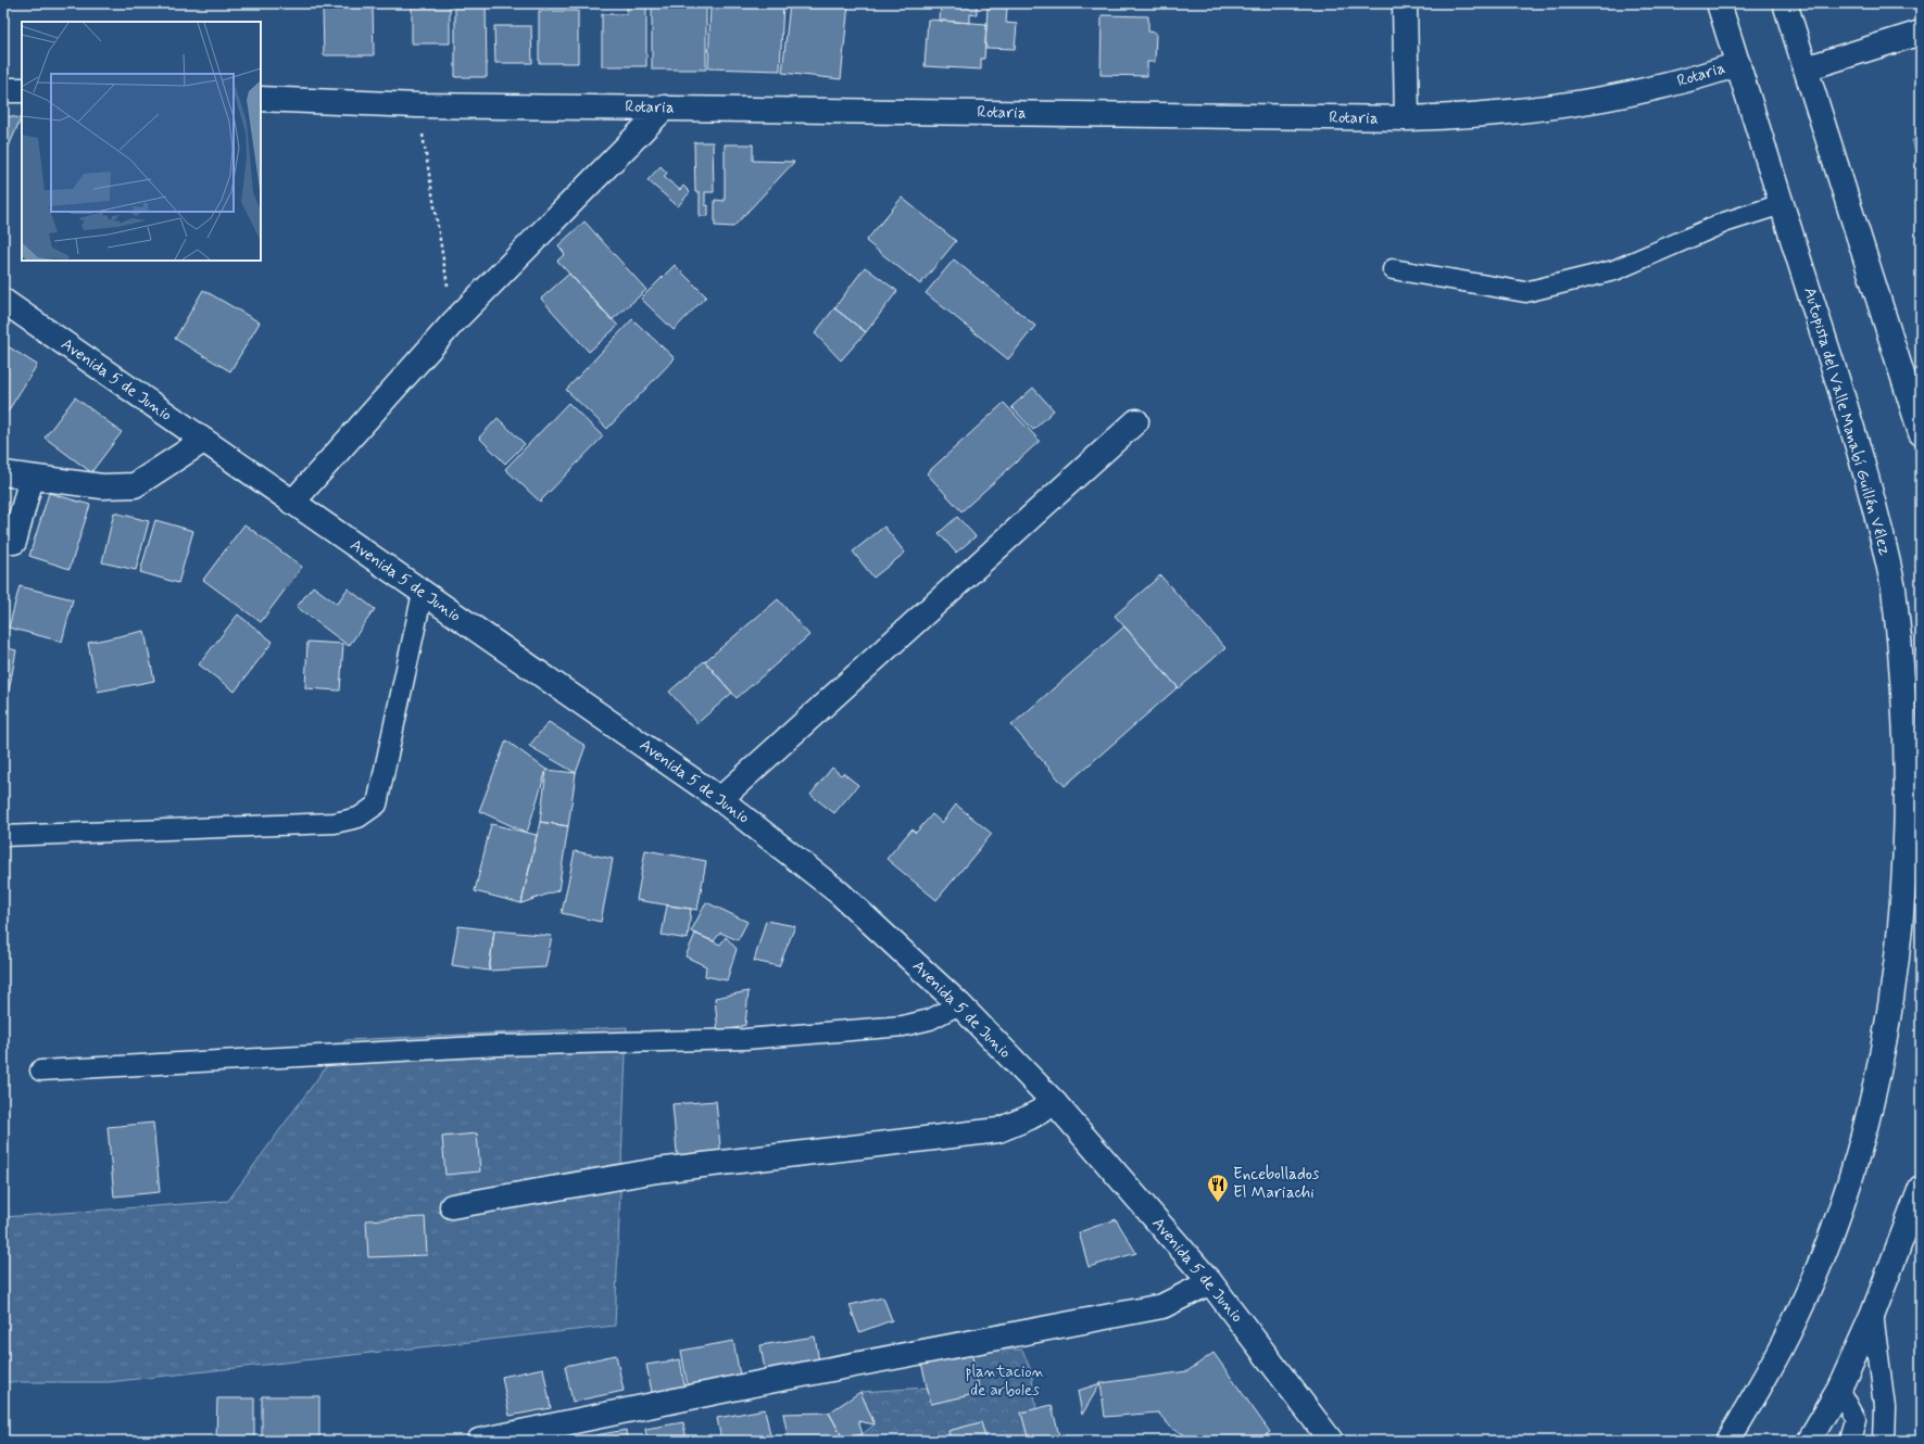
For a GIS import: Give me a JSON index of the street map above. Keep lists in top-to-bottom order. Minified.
{"streets":{"street":["Rotaria","Avenida 5 de Junio","Autopista del Valle Manabí Guillén Vélez"]},"crossings":[["Rotaria","Autopista del Valle Manabí Guillén Vélez"]],"parks":["plantacion de arboles"],"places":{"restaurant":["Encebollados El Mariachi"]}}
